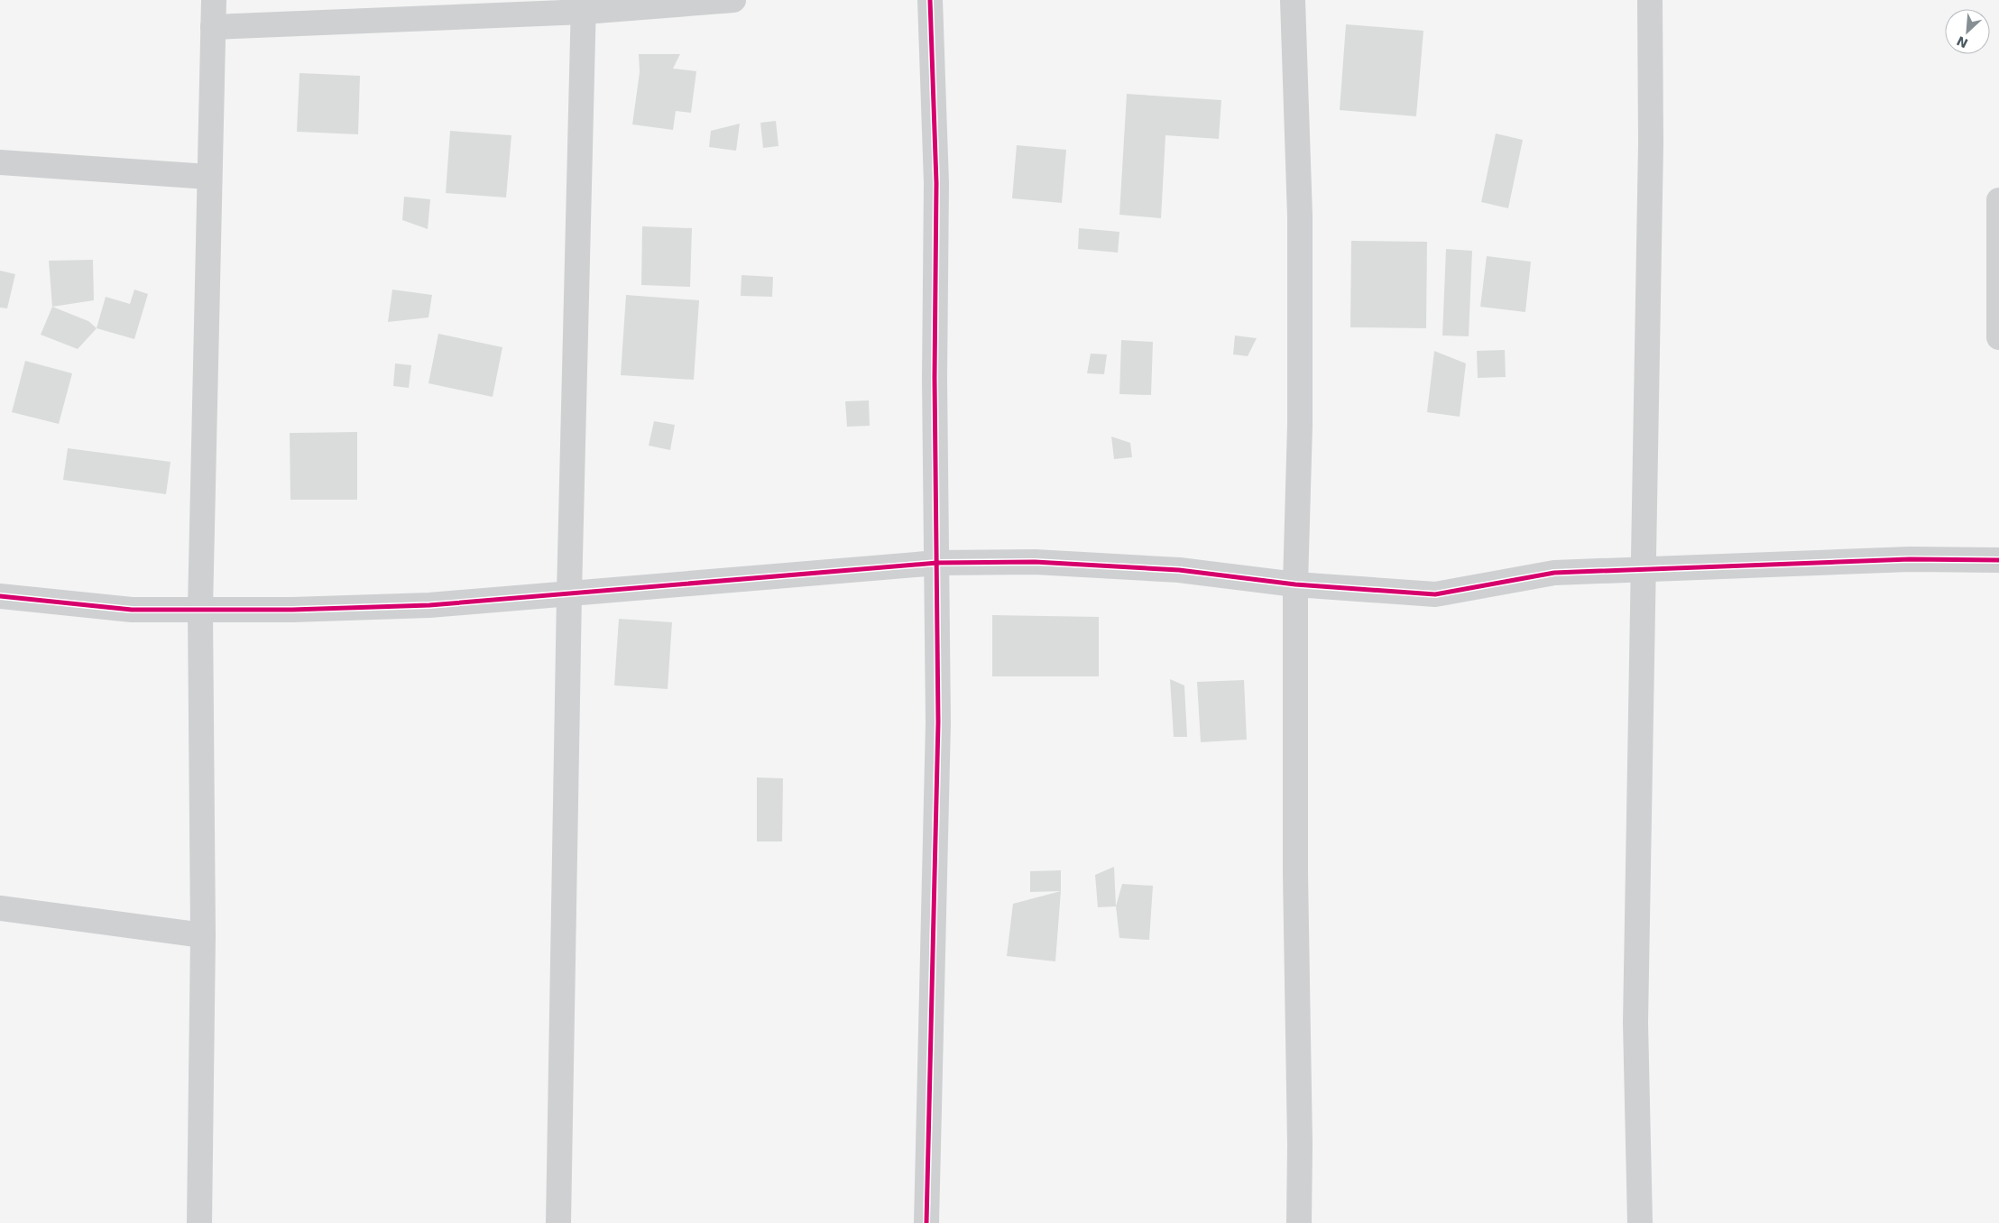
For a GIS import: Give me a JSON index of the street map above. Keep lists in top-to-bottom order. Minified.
{"north":"bottom left"}
